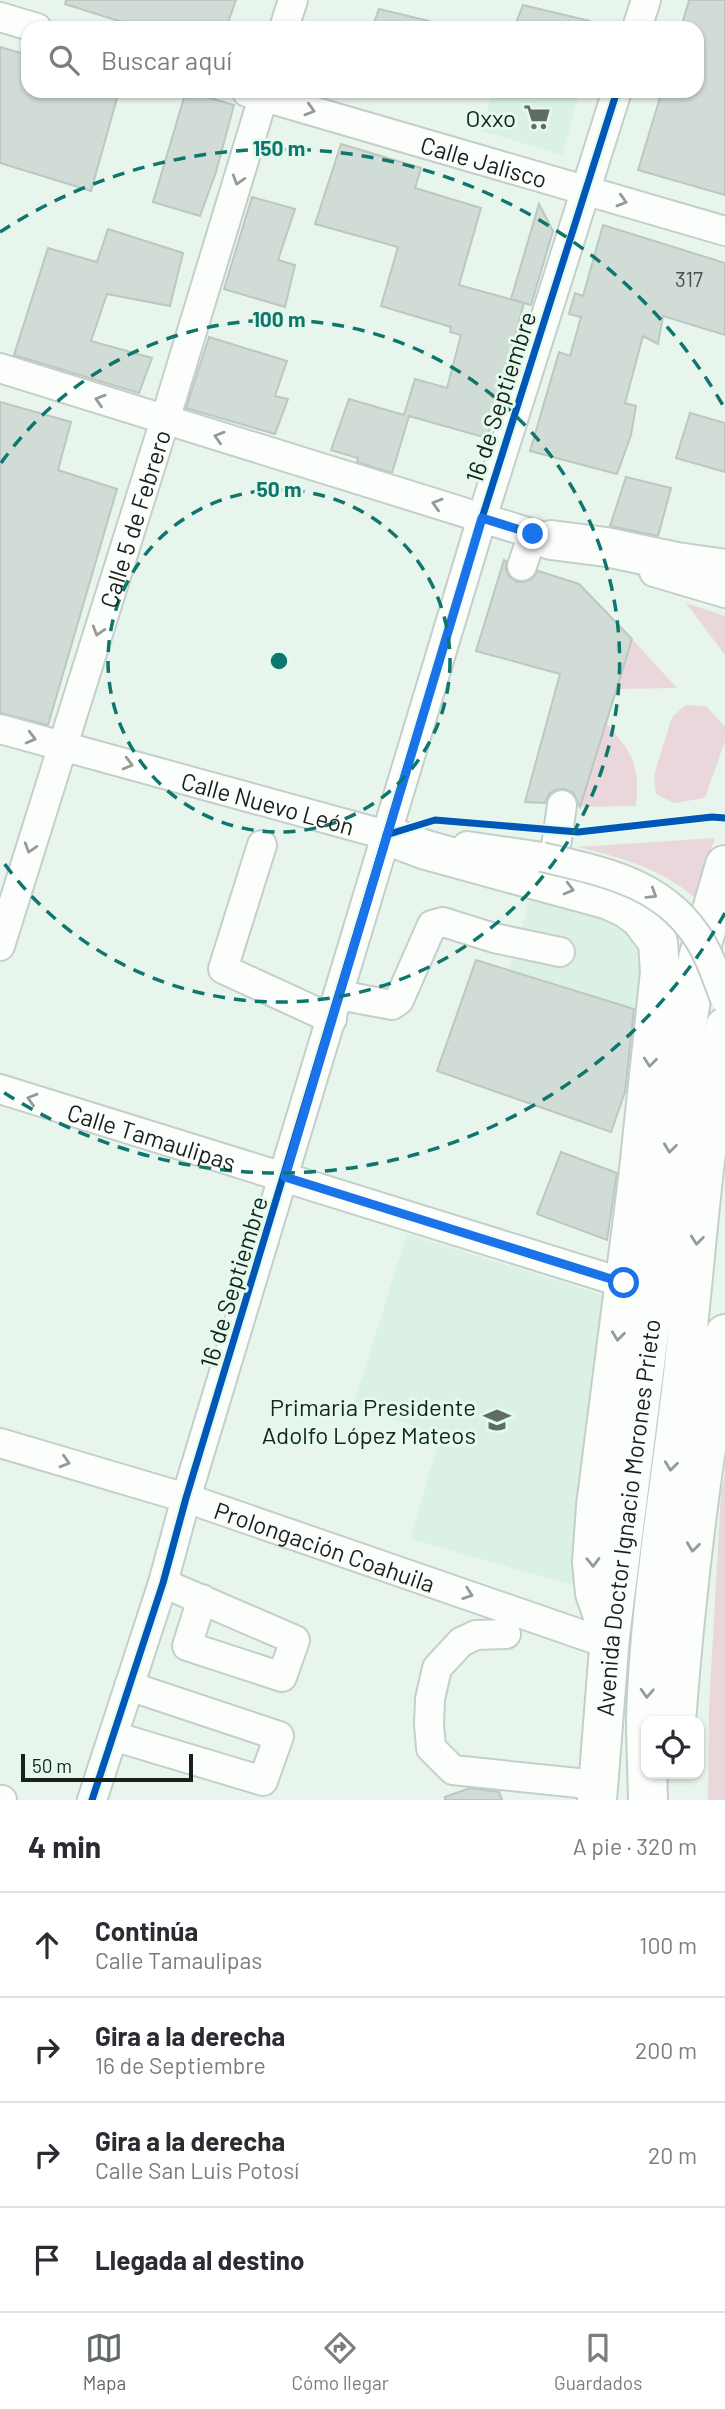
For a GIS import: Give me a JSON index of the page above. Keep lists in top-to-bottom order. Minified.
{"streets":{"highway":["Avenida Doctor Ignacio Morones Prieto"],"street":["Calle Jalisco","16 de Septiembre","Calle 5 de Febrero","Calle Nuevo León","Calle Tamaulipas","Prolongación Coahuila"]},"crossings":[["Calle Jalisco","16 de Septiembre"],["16 de Septiembre","Calle Nuevo León"],["16 de Septiembre","Calle Tamaulipas"],["16 de Septiembre","Prolongación Coahuila"],["Calle 5 de Febrero","Calle Nuevo León"],["Avenida Doctor Ignacio Morones Prieto","Prolongación Coahuila"]],"one_way":["Calle Jalisco","Calle 5 de Febrero","Calle Nuevo León","Calle Tamaulipas","Prolongación Coahuila"],"places":{"supermarket":["Oxxo"],"school or university":["Primaria Presidente Adolfo López Mateos"]},"house_numbers":["317"],"scale_bar":"50 m","page":{"search":"Buscar aquí","scale":"50 m","heading":["4 min","A pie · 320 m"],"list":[["Continúa","Calle Tamaulipas","100 m"],["Gira a la derecha","16 de Septiembre","200 m"],["Gira a la derecha","Calle San Luis Potosí","20 m"],"Llegada al destino"],"nav":["Mapa","Cómo llegar","Guardados"]},"rings":["150 m","100 m","50 m"]}
